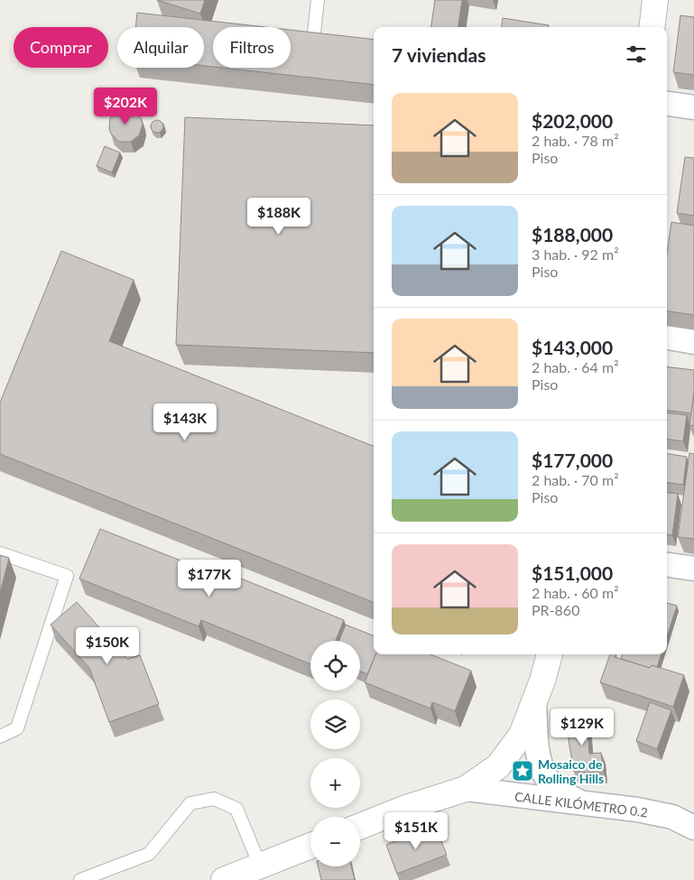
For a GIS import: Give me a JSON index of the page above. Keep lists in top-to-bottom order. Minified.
{"streets":{"street":["CALLE KILÓMETRO 0.2"]},"places":{"place":["Mosaico de Rolling Hills"]},"page":{"chip":["Comprar","Alquilar","Filtros"],"heading":"7 viviendas","list":[{"name":"$202,000","note":"2 hab. · 78 m² · Piso"},{"name":"$188,000","note":"3 hab. · 92 m² · Piso"},{"name":"$143,000","note":"2 hab. · 64 m² · Piso"},{"name":"$177,000","note":"2 hab. · 70 m² · Piso"},{"name":"$151,000","note":"2 hab. · 60 m² · PR-860"}],"price":["$202K","$188K","$143K","$177K","$150K","$129K","$151K"],"map_buttons":["+","−"]}}
